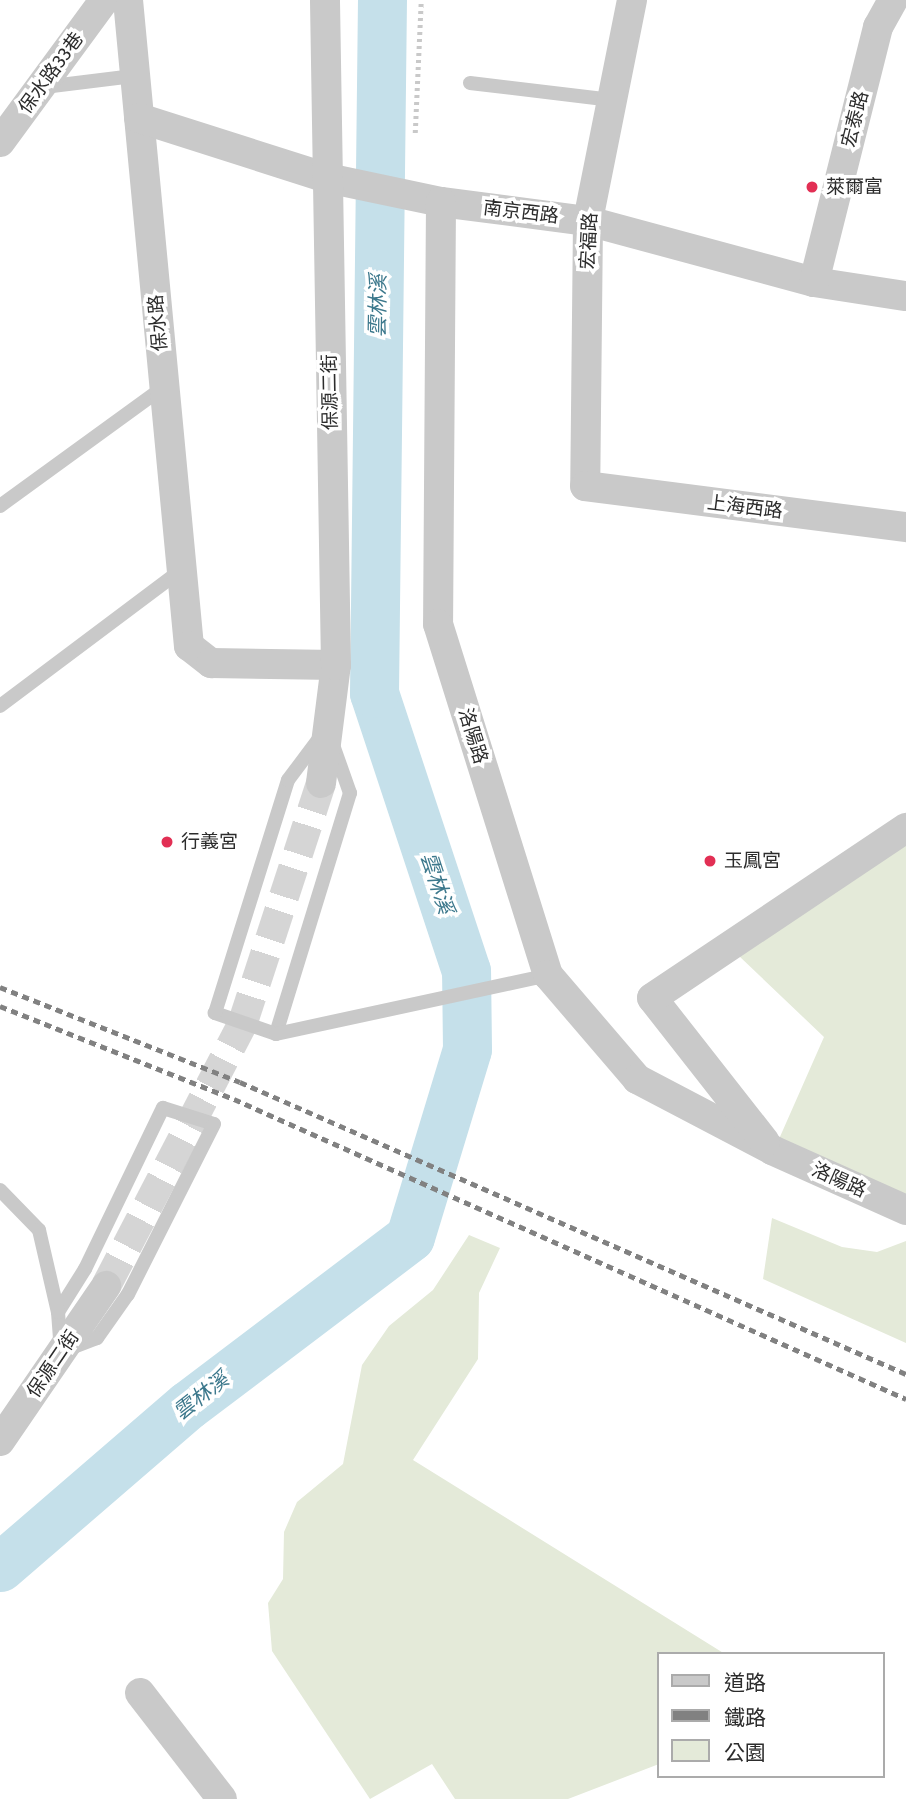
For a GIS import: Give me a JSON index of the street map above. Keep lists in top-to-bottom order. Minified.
{"streets":{"street":["保水路33巷","宏泰路","南京西路","宏福路","保水路","保源二街","上海西路","洛陽路"]},"crossings":[["保水路33巷","保水路"],["宏泰路","南京西路"],["南京西路","宏福路"],["南京西路","保水路"],["南京西路","保源二街"],["南京西路","洛陽路"],["宏福路","上海西路"],["保水路","保源二街"]],"water":["雲林溪"],"places":["萊爾富","行義宮","玉鳳宮"],"legend":["道路","鐵路","公園"]}
